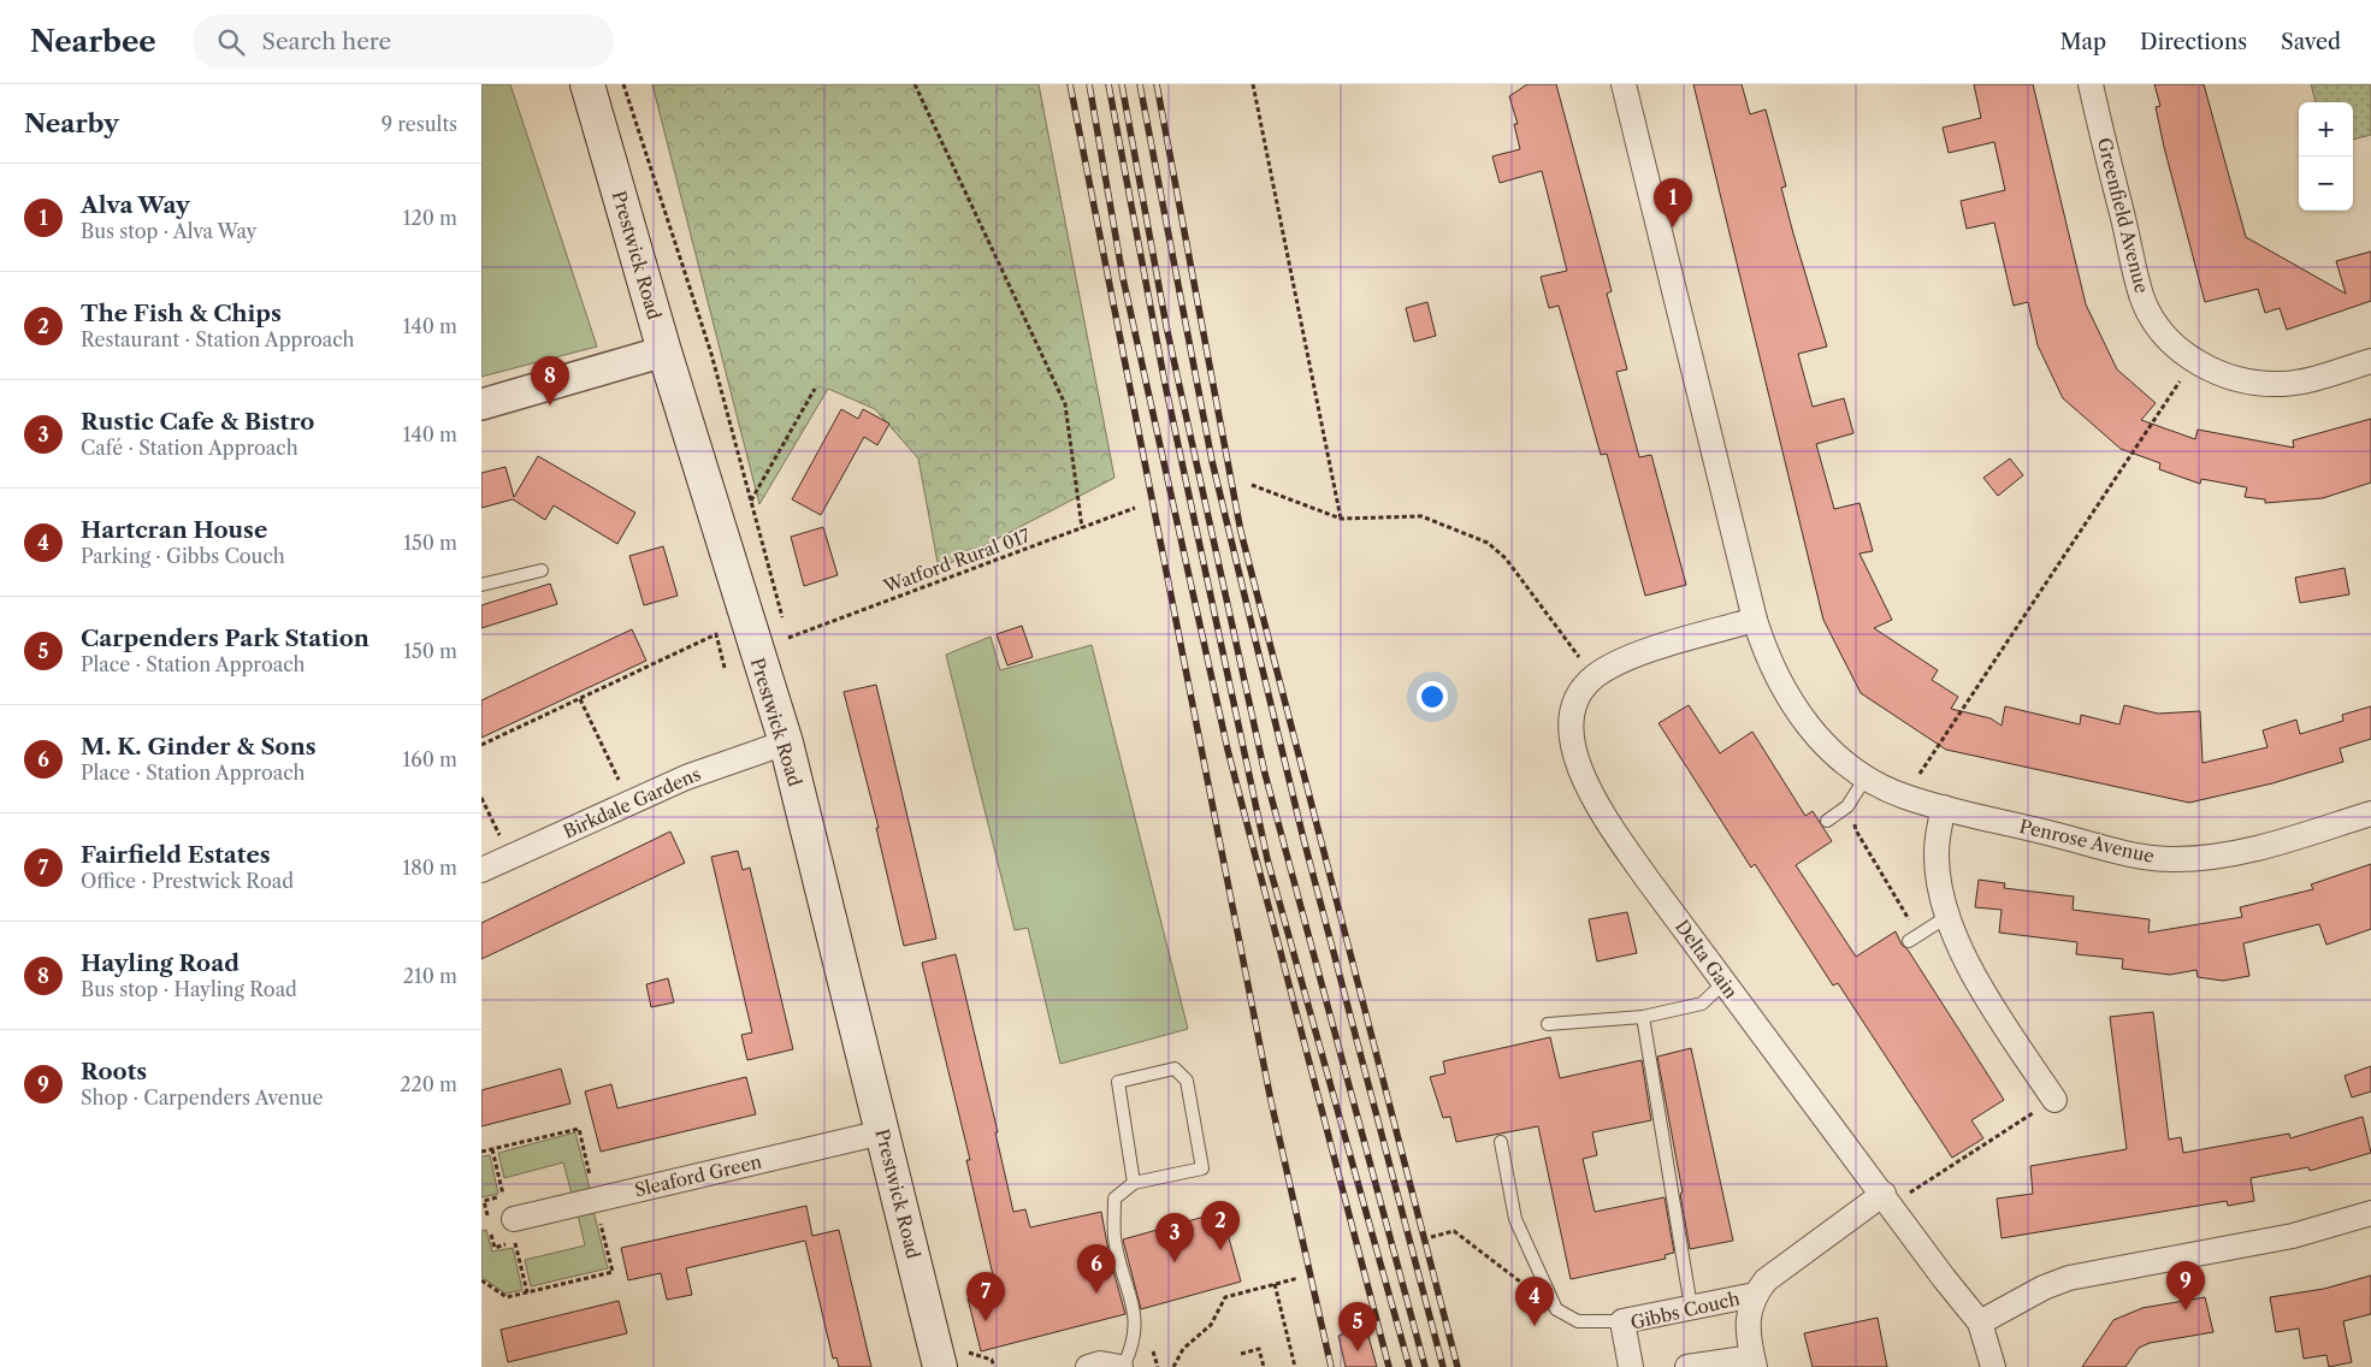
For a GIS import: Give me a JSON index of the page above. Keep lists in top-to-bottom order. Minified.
{"streets":{"main road":["Prestwick Road"],"street":["Greenfield Avenue","Birkdale Gardens","Penrose Avenue","Delta Gain","Sleaford Green","Gibbs Couch"],"path":["Watford Rural 017"]},"crossings":[["Prestwick Road","Birkdale Gardens"],["Prestwick Road","Sleaford Green"],["Penrose Avenue","Delta Gain"],["Delta Gain","Gibbs Couch"]],"page":{"header":"Nearbee","search":"Search here","nav":["Map","Directions","Saved"],"heading":["Nearby","9 results"],"map_buttons":["+","−"],"list":[{"mark":"1","name":"Alva Way","note":"Bus stop · Alva Way","value":"120 m"},{"mark":"2","name":"The Fish & Chips","note":"Restaurant · Station Approach","value":"140 m"},{"mark":"3","name":"Rustic Cafe & Bistro","note":"Café · Station Approach","value":"140 m"},{"mark":"4","name":"Hartcran House","note":"Parking · Gibbs Couch","value":"150 m"},{"mark":"5","name":"Carpenders Park Station","note":"Place · Station Approach","value":"150 m"},{"mark":"6","name":"M. K. Ginder & Sons","note":"Place · Station Approach","value":"160 m"},{"mark":"7","name":"Fairfield Estates","note":"Office · Prestwick Road","value":"180 m"},{"mark":"8","name":"Hayling Road","note":"Bus stop · Hayling Road","value":"210 m"},{"mark":"9","name":"Roots","note":"Shop · Carpenders Avenue","value":"220 m"}],"pins":["1","8","2","3","6","9","7","4","5"]}}
